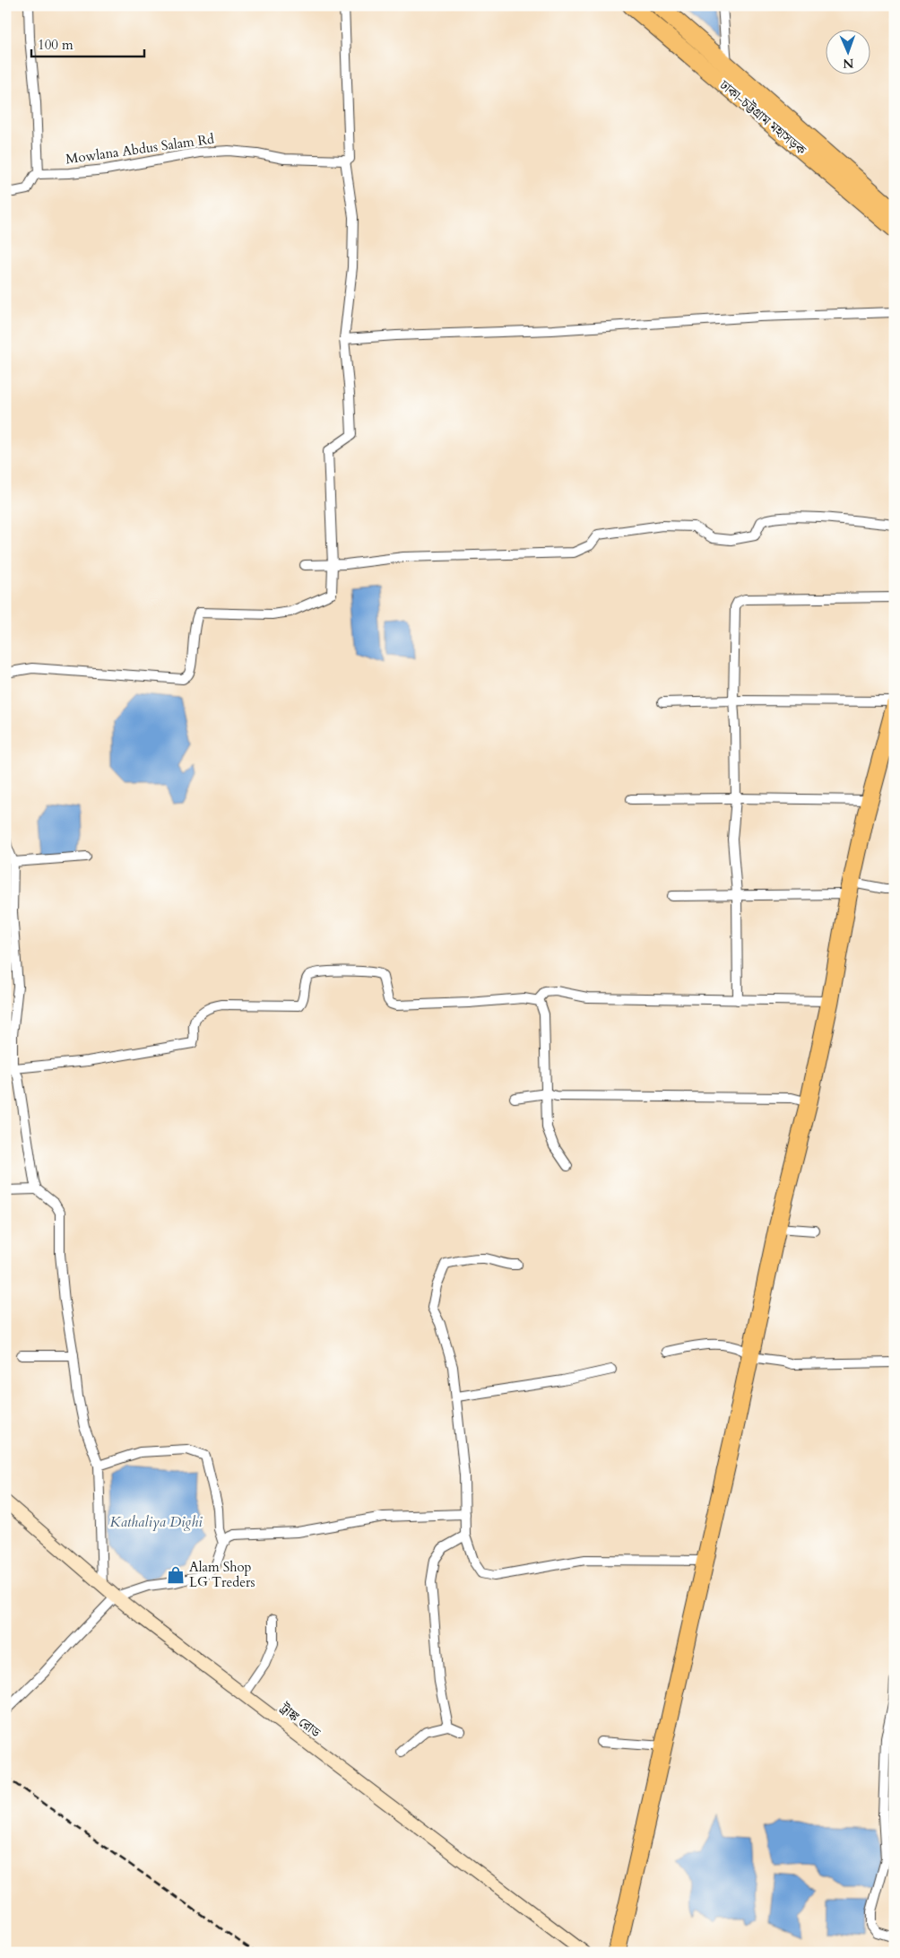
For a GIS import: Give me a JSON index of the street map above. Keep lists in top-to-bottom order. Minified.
{"streets":{"highway":["ঢাকা-চট্টগ্রাম মহাসড়ক"],"main road":["ট্রাঙ্ক রোড"],"street":["Mowlana Abdus Salam Rd"]},"water":["Kathaliya Dighi"],"places":{"shop":["Alam Shop LG Treders"]},"scale_bar":"100 m","north":"bottom"}
